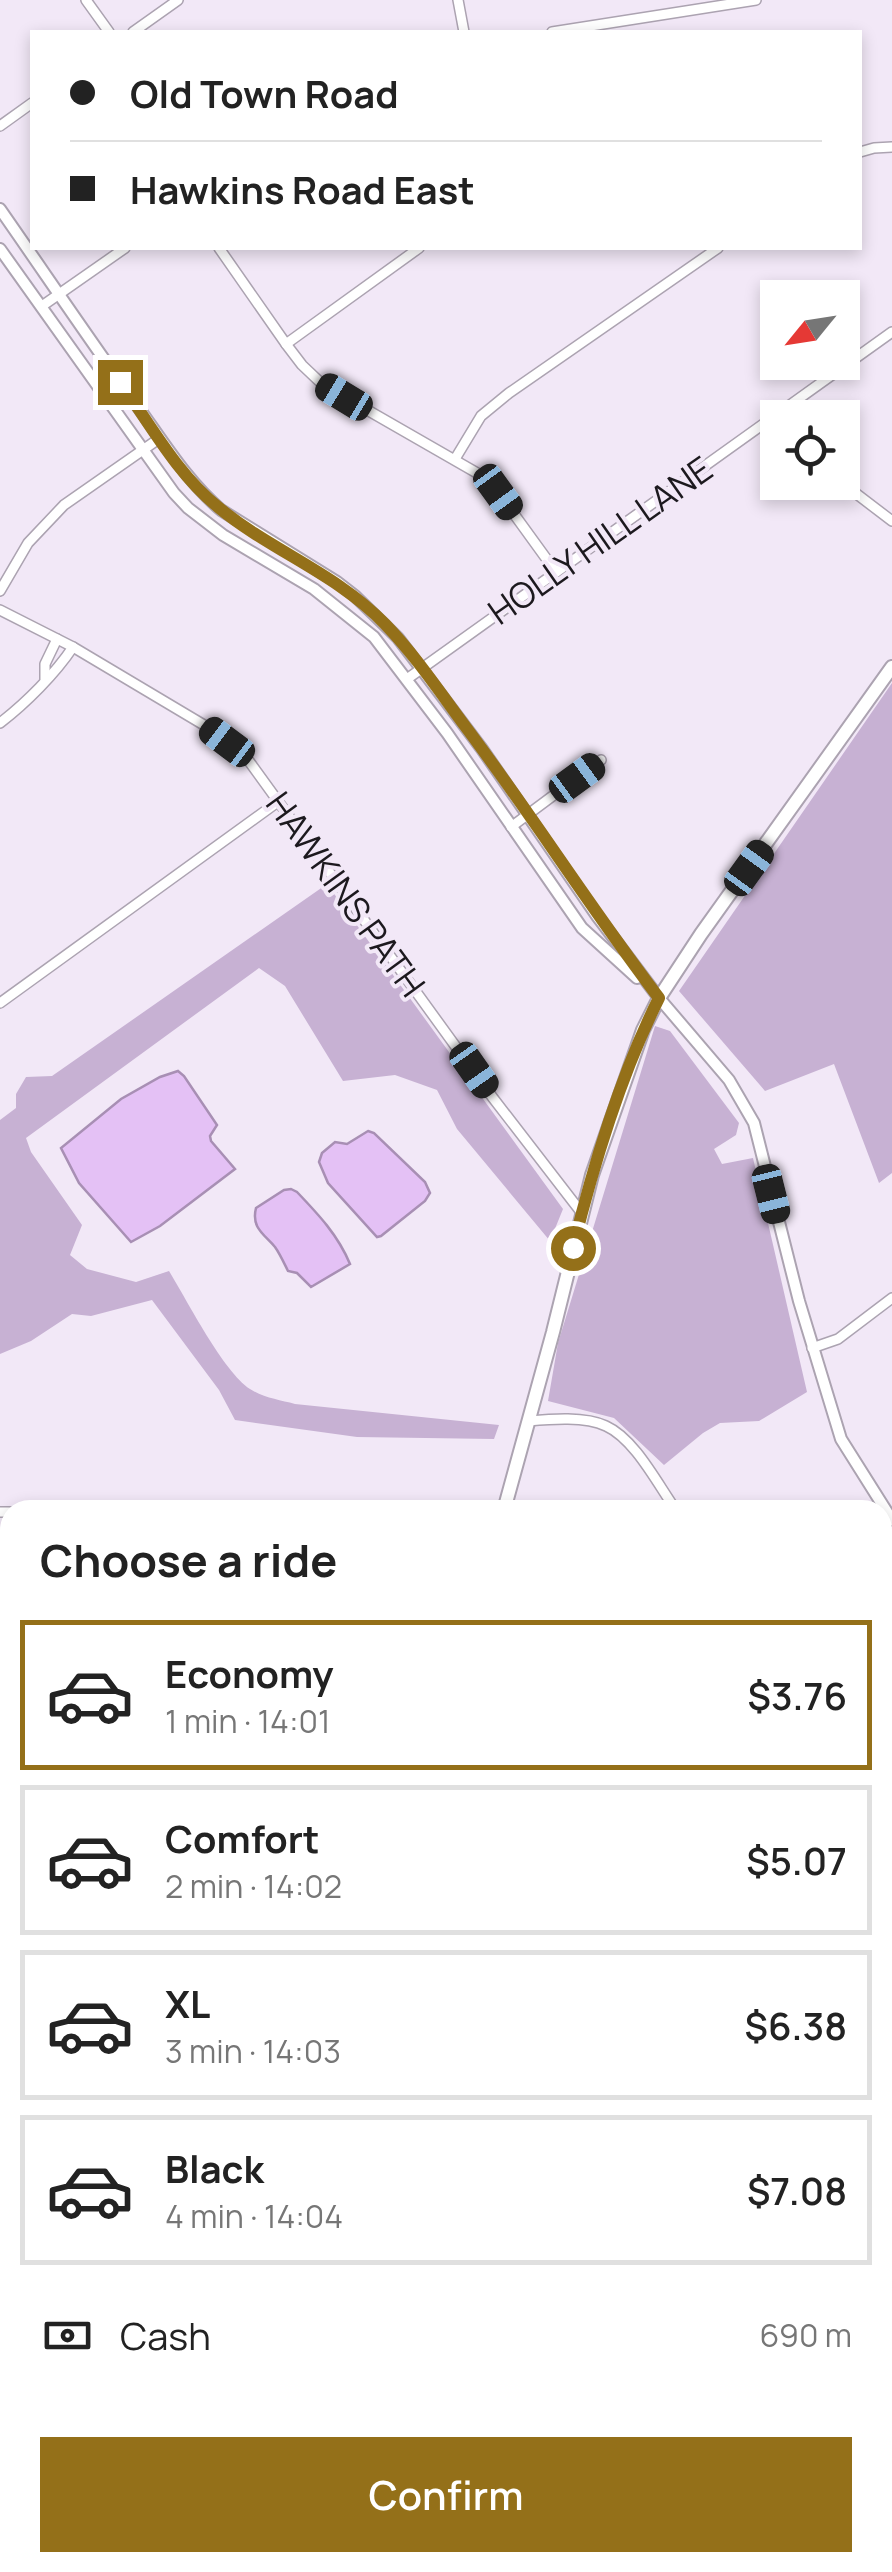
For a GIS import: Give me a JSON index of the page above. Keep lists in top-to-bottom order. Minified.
{"streets":{"street":["HOLLY HILL LANE","HAWKINS PATH"]},"north":"bottom left","page":{"banner":["Old Town Road","Hawkins Road East"],"heading":"Choose a ride","list":[{"name":"Economy","note":"1 min · 14:01","value":"$3.76"},{"name":"Comfort","note":"2 min · 14:02","value":"$5.07"},{"name":"XL","note":"3 min · 14:03","value":"$6.38"},{"name":"Black","note":"4 min · 14:04","value":"$7.08"}],"pay":["Cash","690 m"],"buttons":"Confirm"}}
